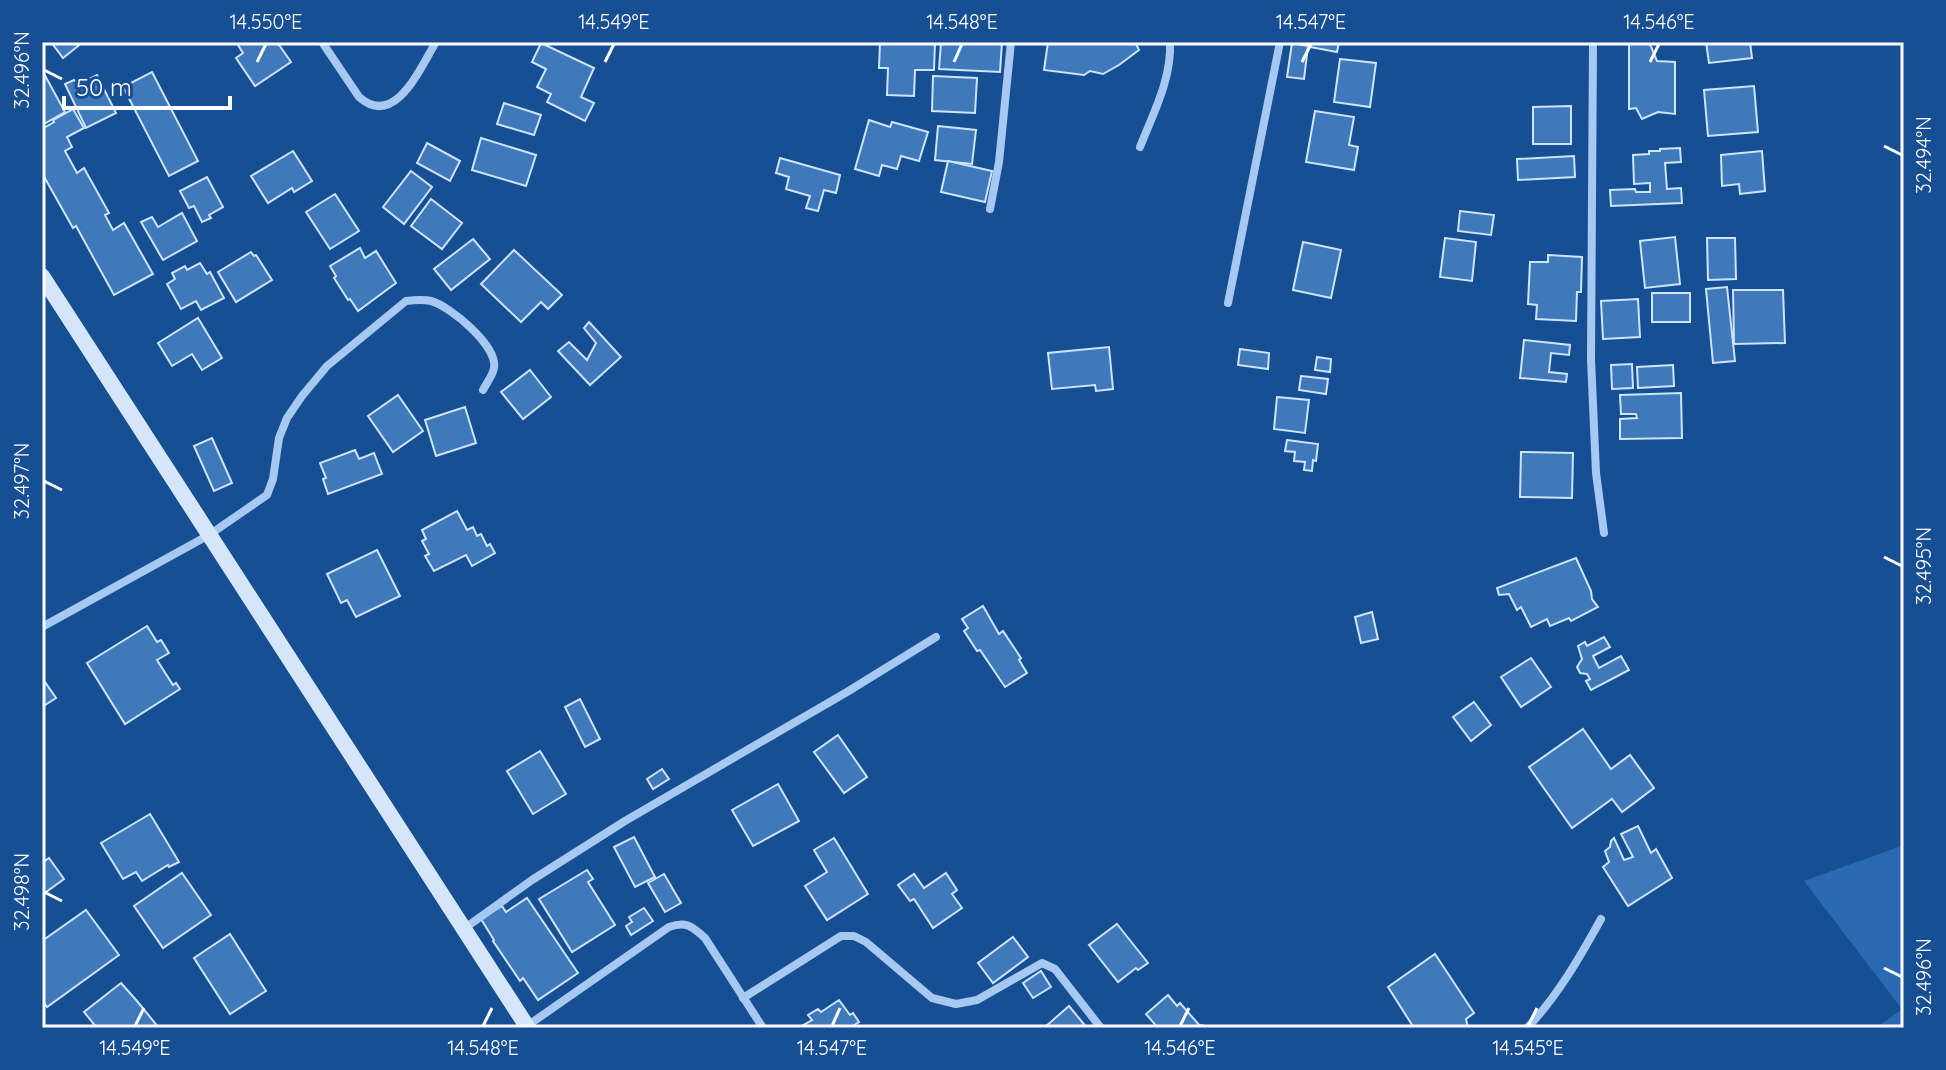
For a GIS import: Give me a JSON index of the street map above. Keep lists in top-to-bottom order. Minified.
{"scale_bar":"50 m","coordinates":["14.550°E","14.549°E","14.548°E","14.547°E","14.546°E","32.496°N","32.494°N","32.497°N","32.495°N","32.498°N","14.545°E"]}
